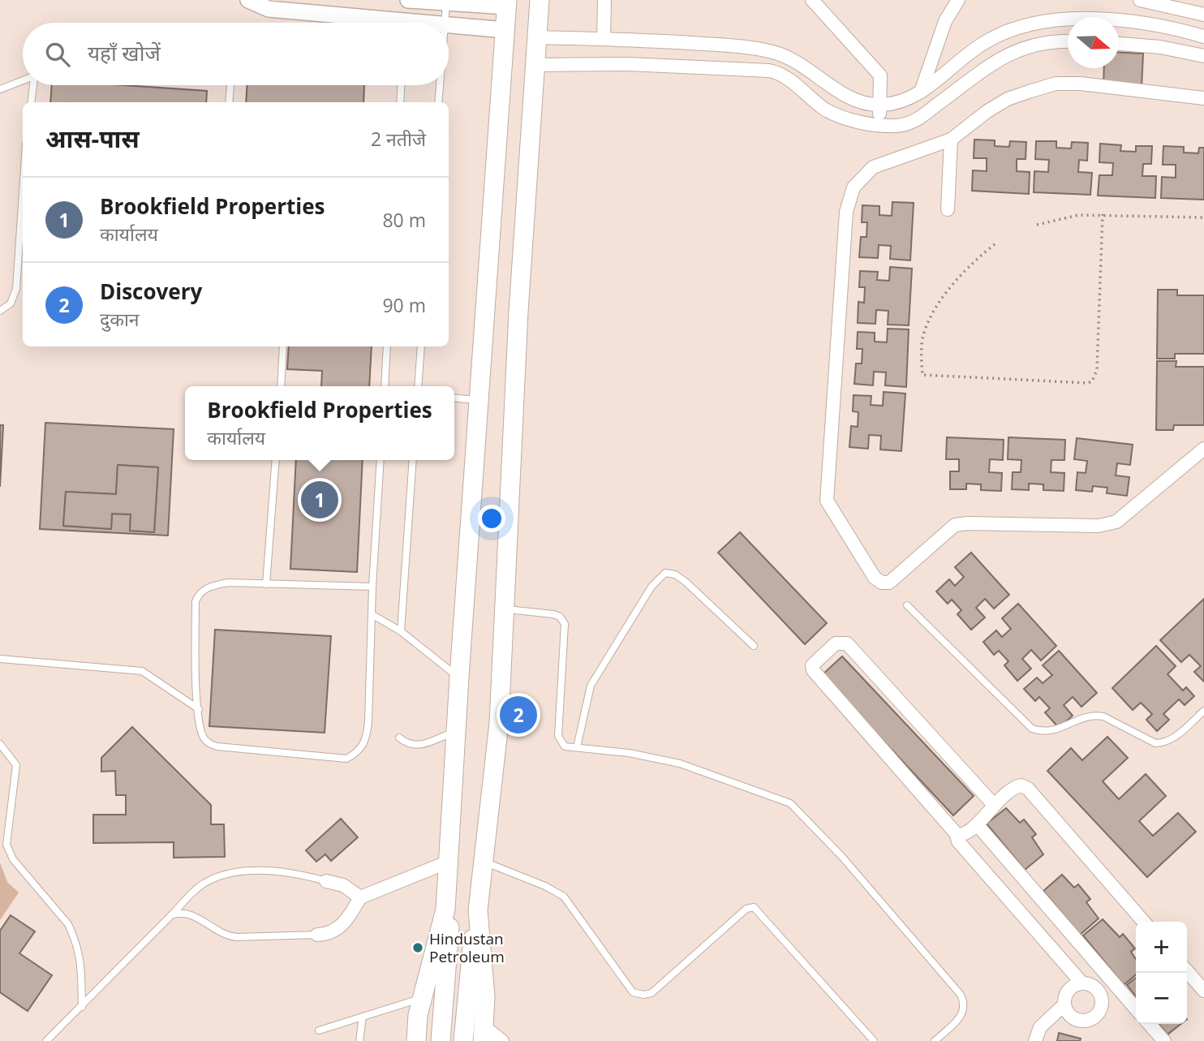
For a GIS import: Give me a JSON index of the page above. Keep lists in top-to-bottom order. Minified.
{"places":["Hindustan Petroleum"],"north":"right","page":{"search":"यहाँ खोजें","heading":["आस-पास","2 नतीजे"],"list":[{"mark":"1","name":"Brookfield Properties","note":"कार्यालय","value":"80 m"},{"mark":"2","name":"Discovery","note":"दुकान","value":"90 m"}],"popup":["Brookfield Properties","कार्यालय"],"pins":["1","2"],"map_buttons":["+","−"]}}
